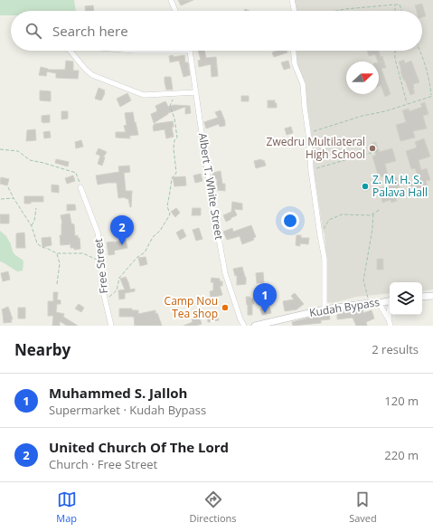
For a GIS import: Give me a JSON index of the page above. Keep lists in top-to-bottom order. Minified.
{"streets":{"street":["Albert T. White Street","Free Street","Kudah Bypass"]},"places":["Zwedru Multilateral High School","Z. M. H. S. Palava Hall","Camp Nou Tea shop"],"north":"right","page":{"search":"Search here","pins":["2","1"],"heading":["Nearby","2 results"],"list":[{"mark":"1","name":"Muhammed S. Jalloh","note":"Supermarket · Kudah Bypass","value":"120 m"},{"mark":"2","name":"United Church Of The Lord","note":"Church · Free Street","value":"220 m"}],"nav":["Map","Directions","Saved"]}}
